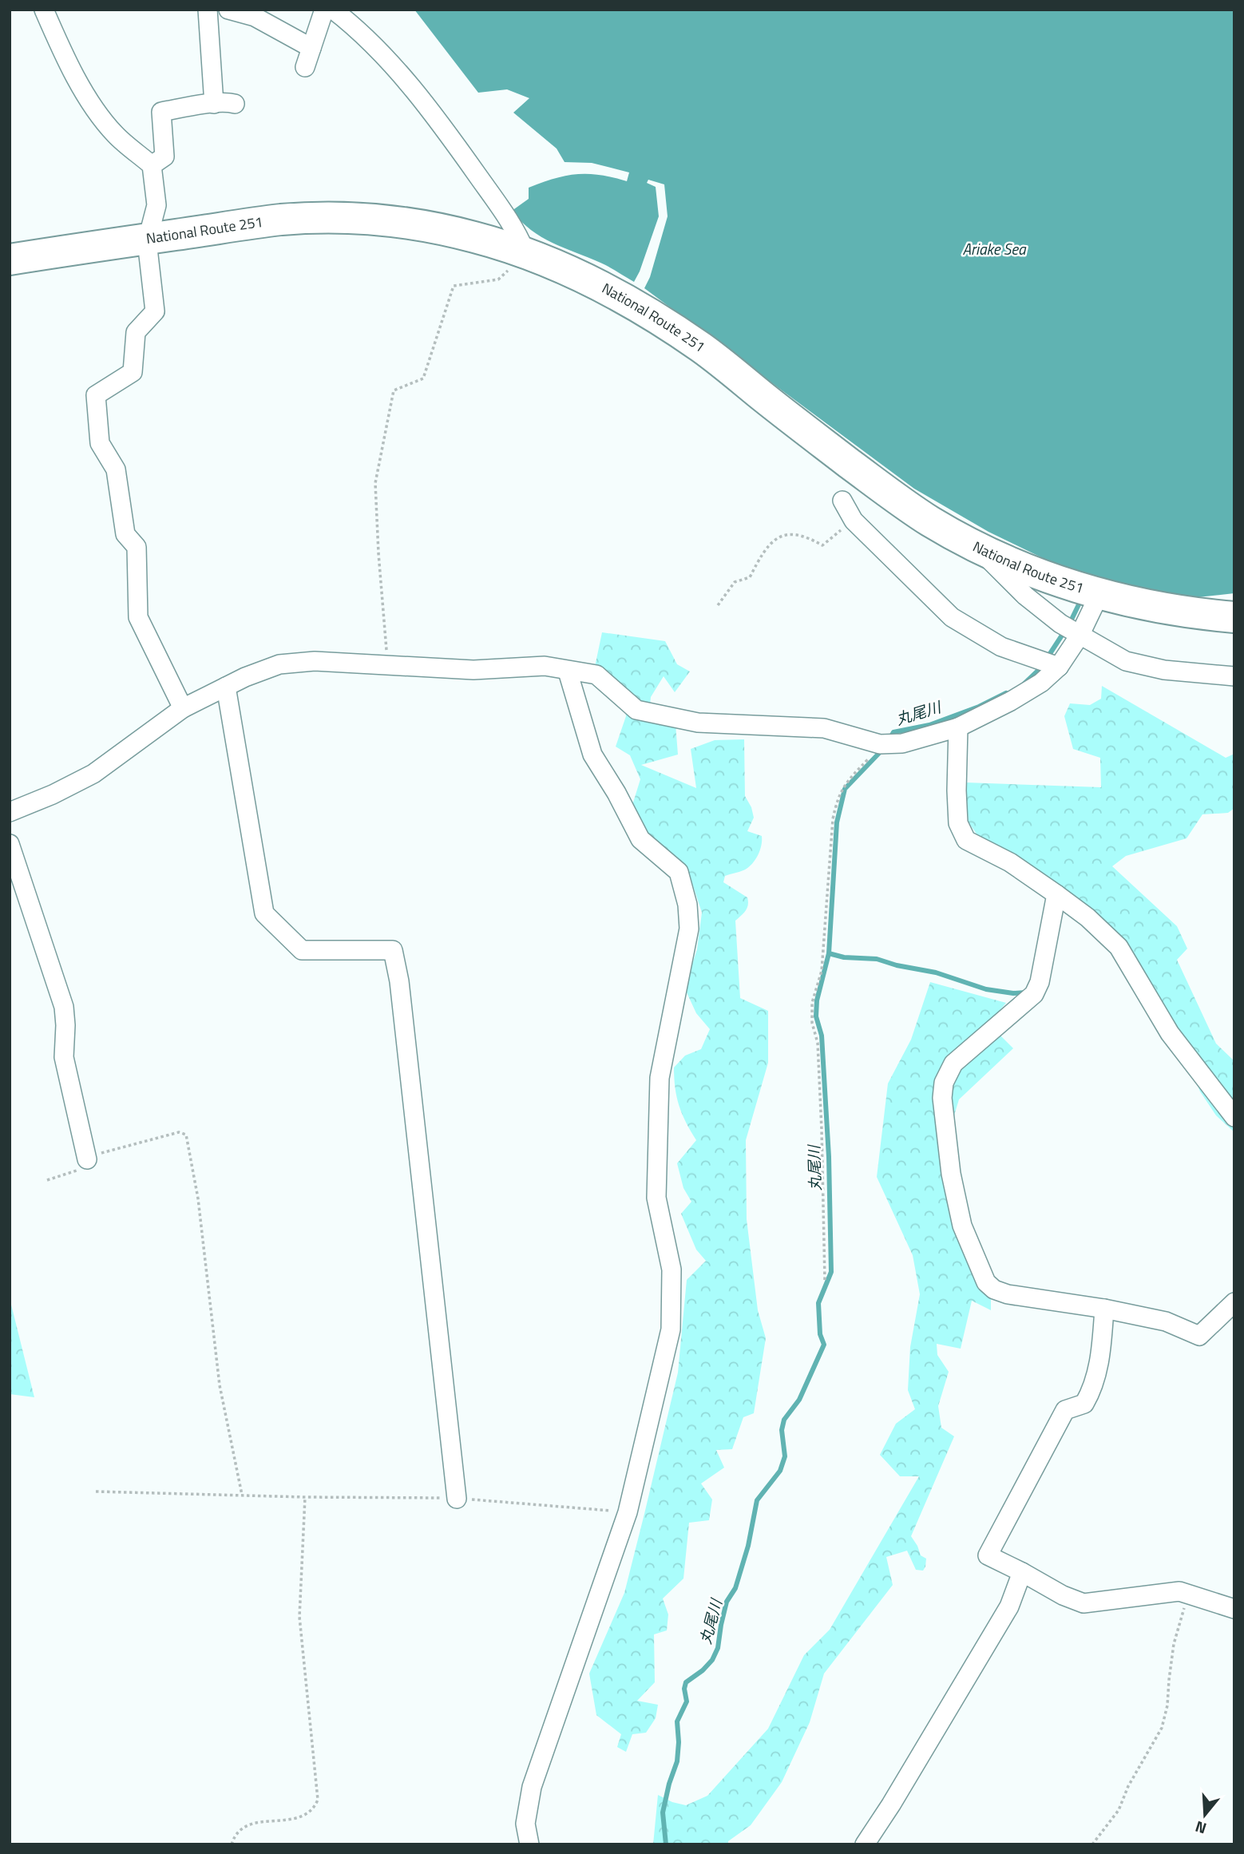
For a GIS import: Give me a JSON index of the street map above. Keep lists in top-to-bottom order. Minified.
{"streets":{"highway":["National Route 251"]},"water":["Ariake Sea","丸尾川"],"north":"bottom"}
